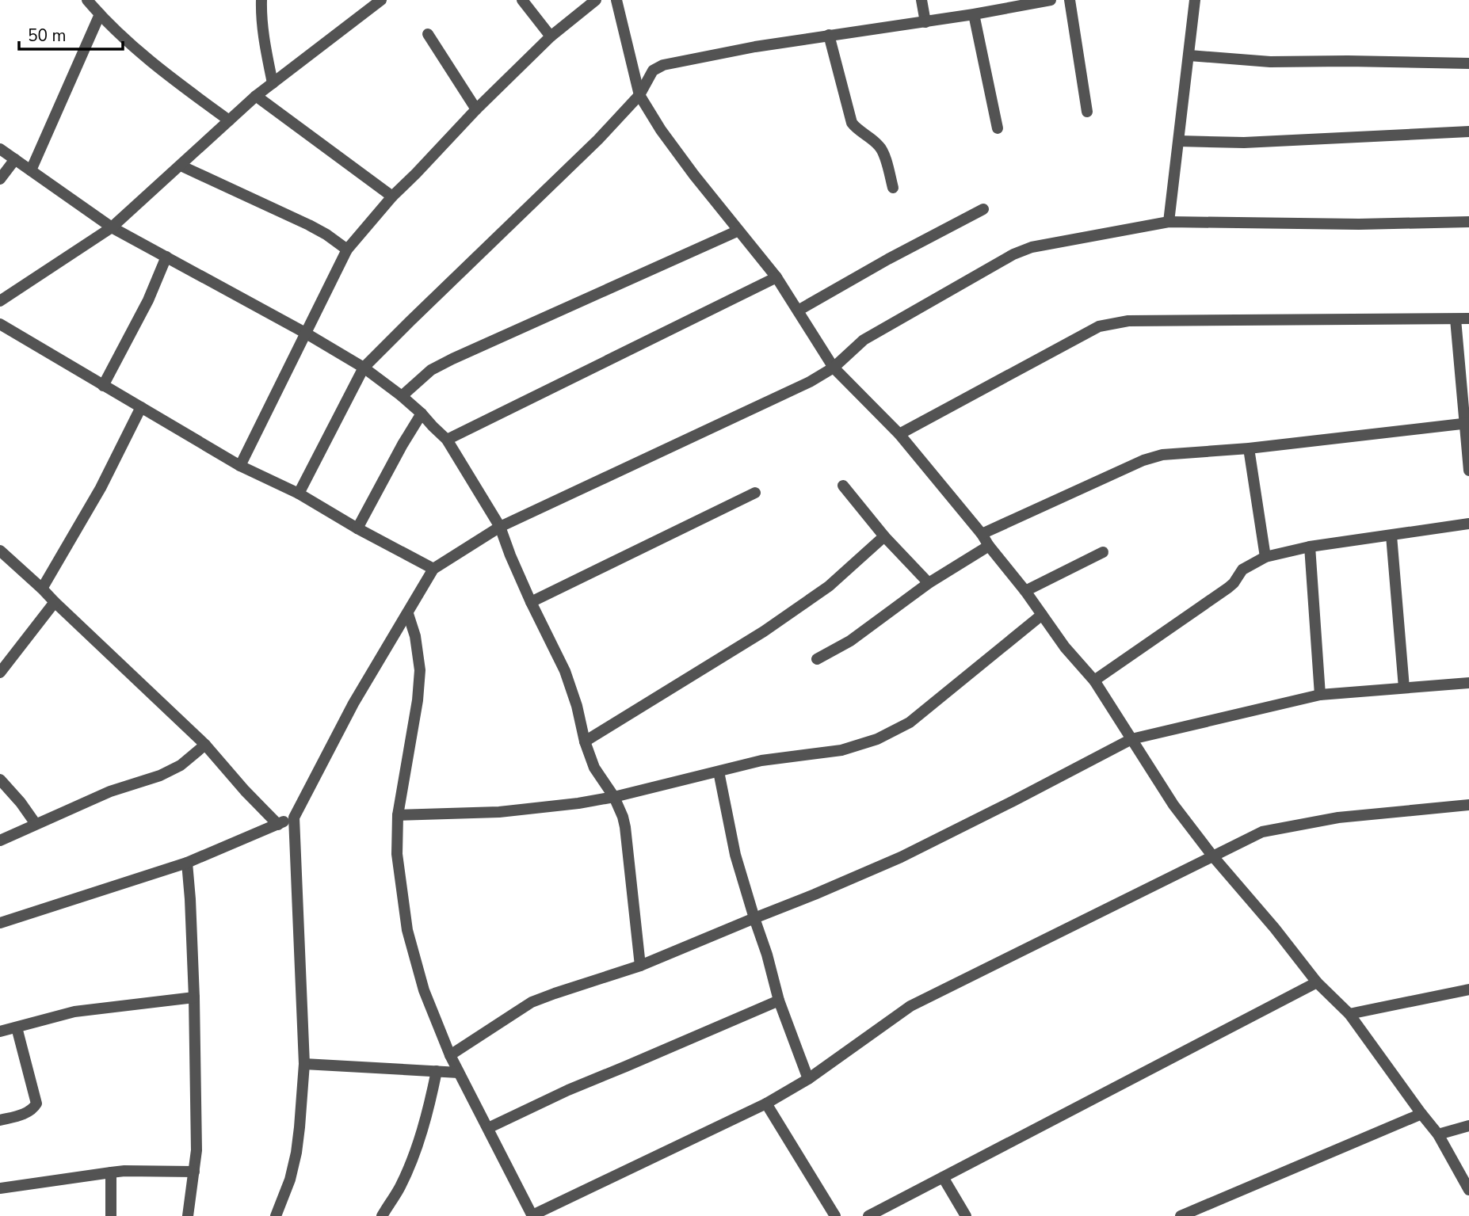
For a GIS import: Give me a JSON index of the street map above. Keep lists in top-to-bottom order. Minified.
{"scale_bar":"50 m"}
